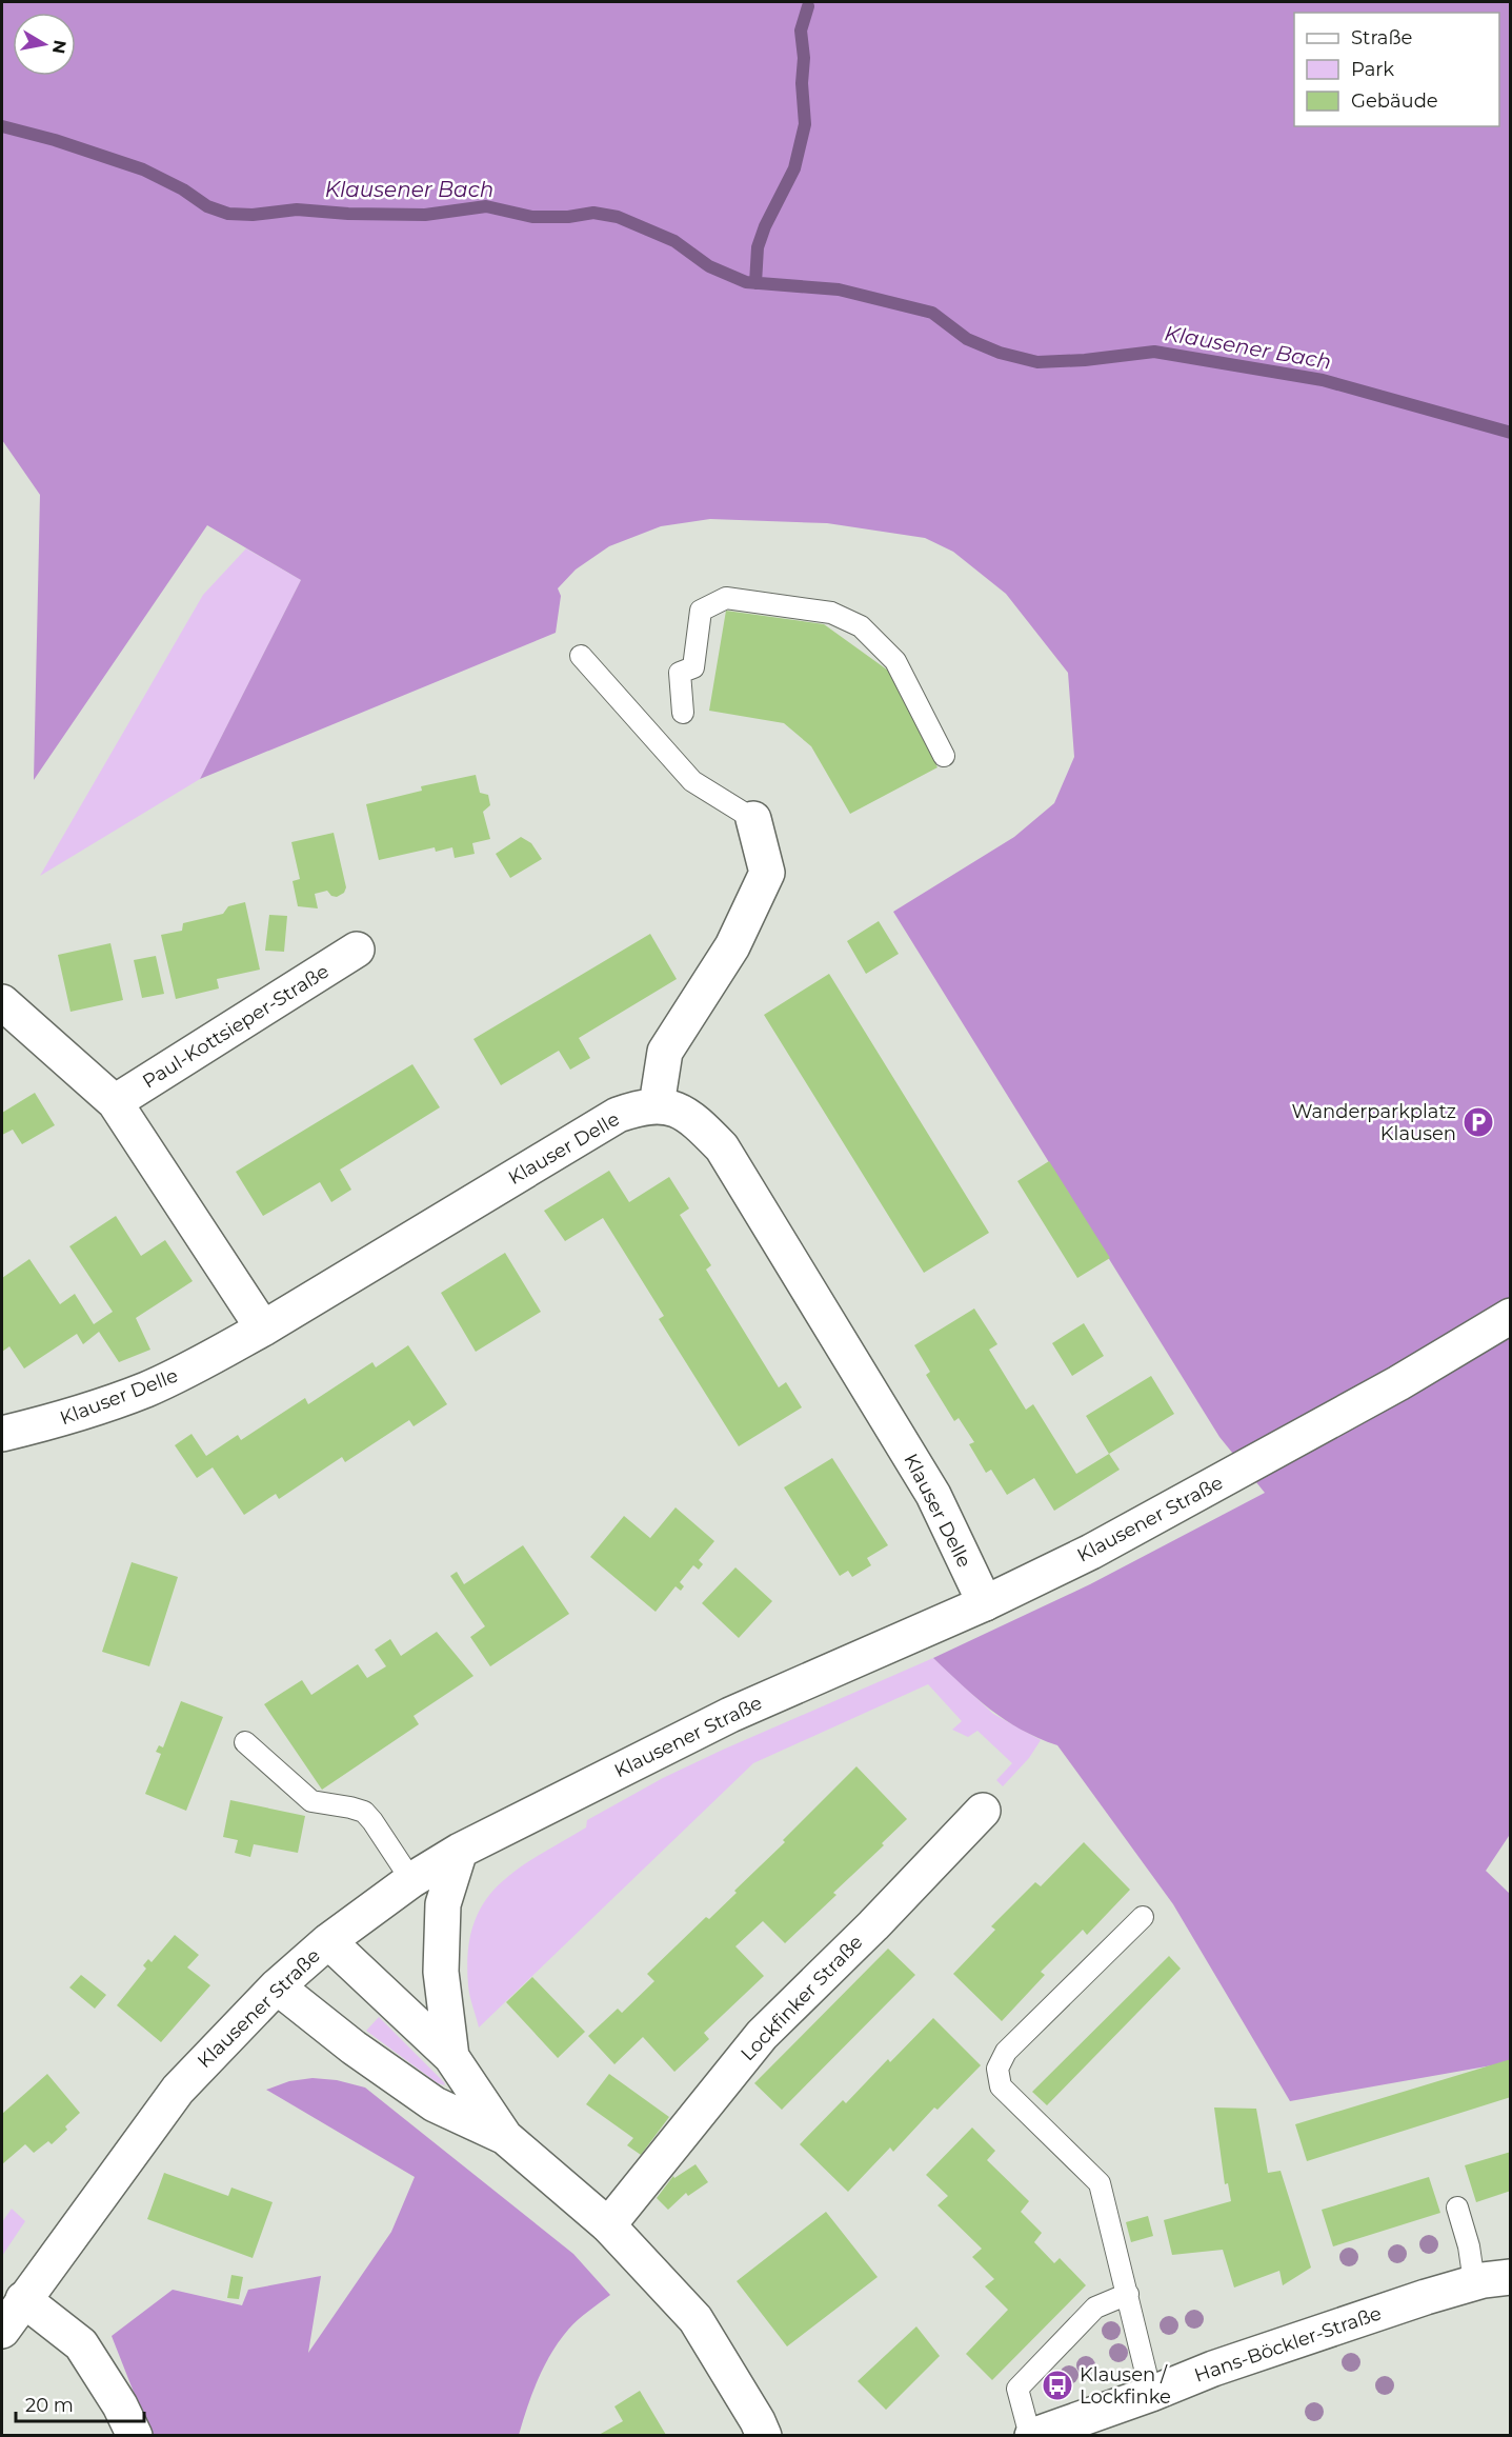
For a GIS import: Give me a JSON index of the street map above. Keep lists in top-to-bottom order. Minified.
{"streets":{"street":["Paul-Kottsieper-Straße","Klauser Delle","Klausener Straße","Lockfinker Straße","Hans-Böckler-Straße"]},"crossings":[["Klauser Delle","Klausener Straße"]],"water":["Klausener Bach"],"places":{"parking":["Wanderparkplatz Klausen"],"bus stop":["Klausen / Lockfinke"]},"legend":["Straße","Park","Gebäude"],"scale_bar":"20 m","north":"right"}
